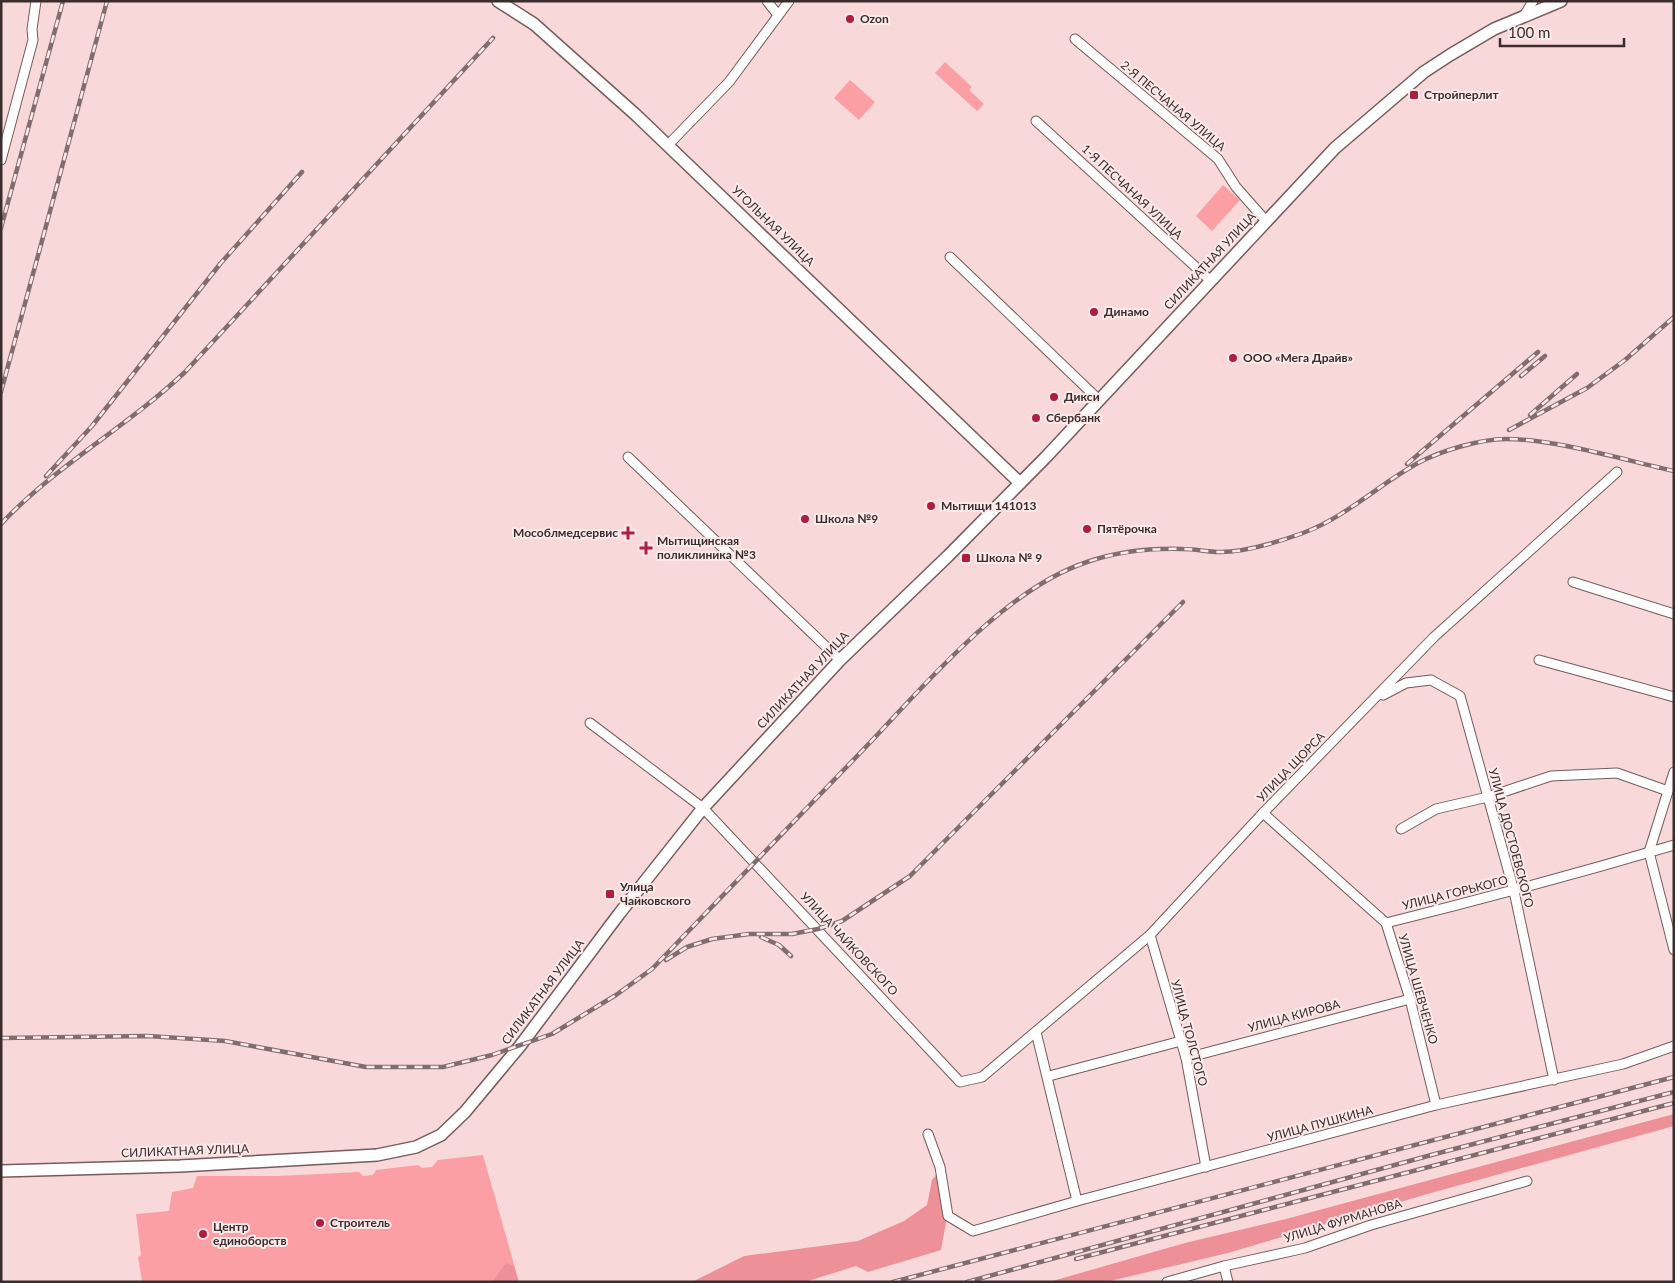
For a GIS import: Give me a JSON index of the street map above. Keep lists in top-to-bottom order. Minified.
{"streets":{"street":["2-Я ПЕСЧАНАЯ УЛИЦА","1-Я ПЕСЧАНАЯ УЛИЦА","УГОЛЬНАЯ УЛИЦА","СИЛИКАТНАЯ УЛИЦА","УЛИЦА ЩОРСА","УЛИЦА ДОСТОЕВСКОГО","УЛИЦА ГОРЬКОГО","УЛИЦА ЧАЙКОВСКОГО","УЛИЦА ШЕВЧЕНКО","УЛИЦА КИРОВА","УЛИЦА ТОЛСТОГО","УЛИЦА ПУШКИНА","УЛИЦА ФУРМАНОВА"]},"crossings":[["2-Я ПЕСЧАНАЯ УЛИЦА","СИЛИКАТНАЯ УЛИЦА"],["1-Я ПЕСЧАНАЯ УЛИЦА","СИЛИКАТНАЯ УЛИЦА"],["УГОЛЬНАЯ УЛИЦА","СИЛИКАТНАЯ УЛИЦА"],["СИЛИКАТНАЯ УЛИЦА","УЛИЦА ЧАЙКОВСКОГО"],["УЛИЦА ЩОРСА","УЛИЦА ДОСТОЕВСКОГО"],["УЛИЦА ЩОРСА","УЛИЦА ЧАЙКОВСКОГО"],["УЛИЦА ЩОРСА","УЛИЦА ШЕВЧЕНКО"],["УЛИЦА ЩОРСА","УЛИЦА ТОЛСТОГО"],["УЛИЦА ДОСТОЕВСКОГО","УЛИЦА ГОРЬКОГО"],["УЛИЦА ДОСТОЕВСКОГО","УЛИЦА ПУШКИНА"],["УЛИЦА ГОРЬКОГО","УЛИЦА ШЕВЧЕНКО"],["УЛИЦА ШЕВЧЕНКО","УЛИЦА КИРОВА"],["УЛИЦА ШЕВЧЕНКО","УЛИЦА ПУШКИНА"],["УЛИЦА КИРОВА","УЛИЦА ТОЛСТОГО"],["УЛИЦА ТОЛСТОГО","УЛИЦА ПУШКИНА"]],"places":{"other":["Ozon","Динамо","ООО «Мега Драйв»","Дикси","Сбербанк","Мытищи 141013","Школа №9","Пятёрочка","Строитель","Центр единоборств"],"transit":["Стройперлит","Школа № 9","Улица Чайковского"],"health":["Мособлмедсервис","Мытищинская поликлиника №3"]},"scale_bar":"100 m"}
